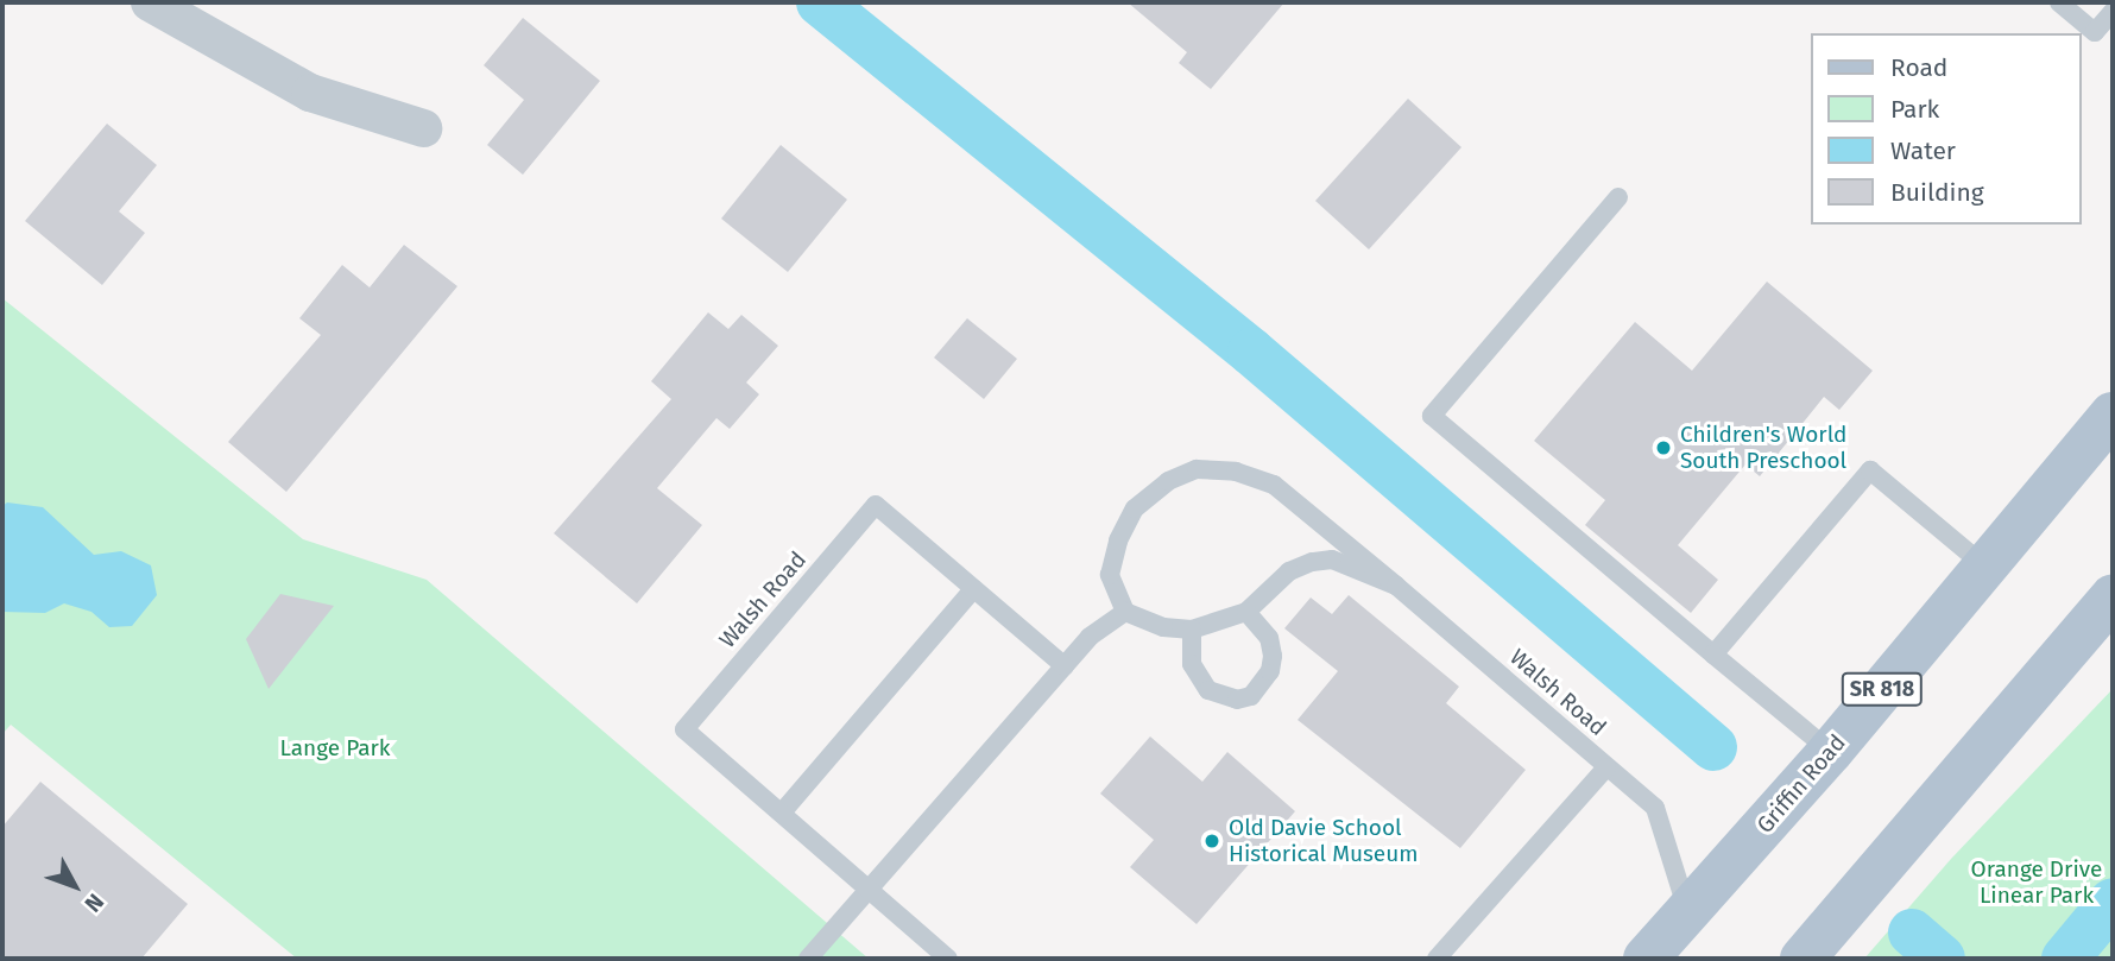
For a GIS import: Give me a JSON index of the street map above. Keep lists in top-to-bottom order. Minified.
{"streets":{"main road":["SR 818","Griffin Road"],"lane":["Walsh Road"]},"parks":["Lange Park","Orange Drive Linear Park"],"places":["Children's World South Preschool","Old Davie School Historical Museum"],"legend":["Road","Park","Water","Building"],"north":"bottom right"}
